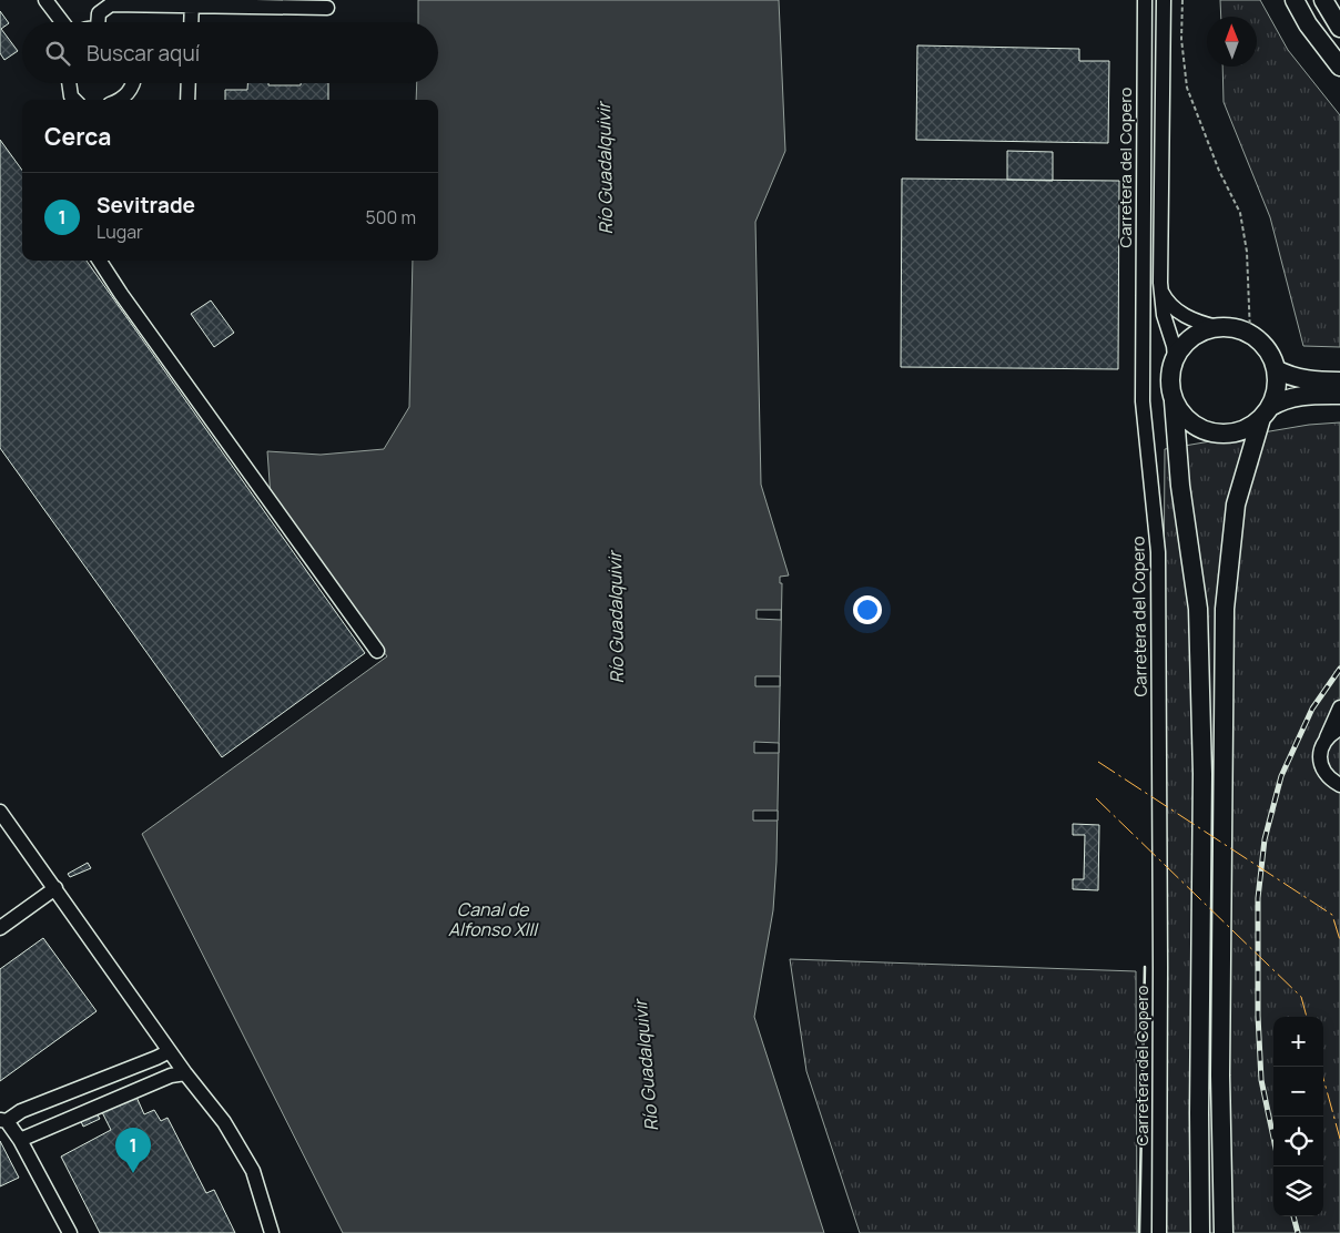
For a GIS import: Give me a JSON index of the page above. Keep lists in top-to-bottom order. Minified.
{"streets":{"street":["Carretera del Copero"]},"water":["Río Guadalquivir","Canal de Alfonso XIII"],"north":"top","page":{"search":"Buscar aquí","heading":"Cerca","list":[{"mark":"1","name":"Sevitrade","note":"Lugar","value":"500 m"}],"map_buttons":["+","−"],"pins":"1"}}
